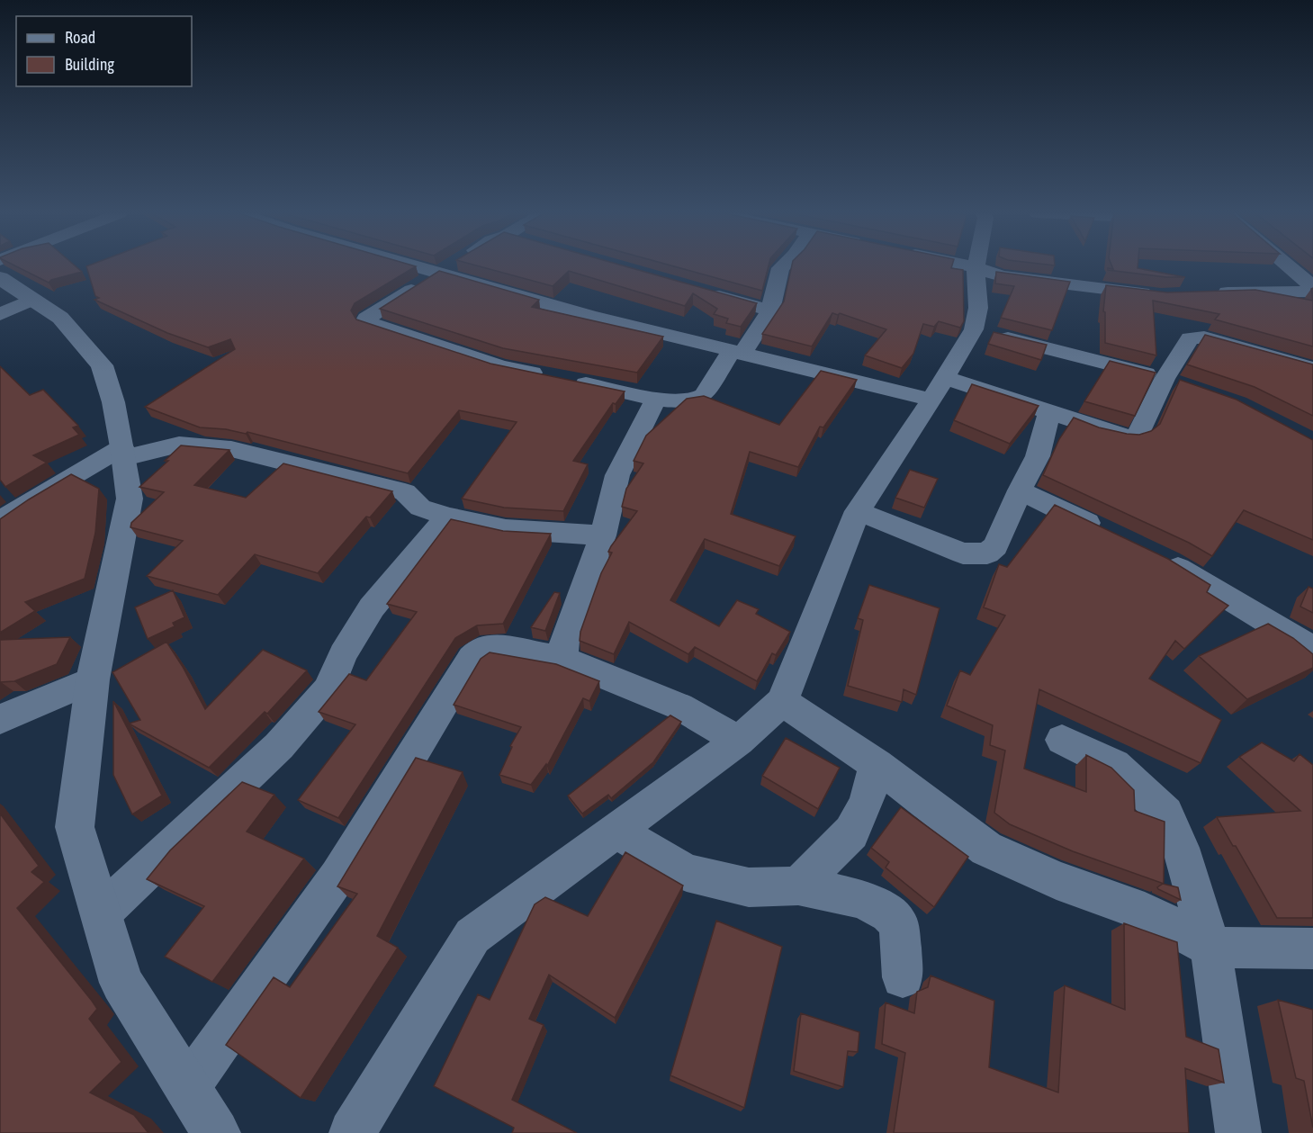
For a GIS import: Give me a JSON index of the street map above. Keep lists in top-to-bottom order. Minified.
{"legend":["Road","Building"]}
